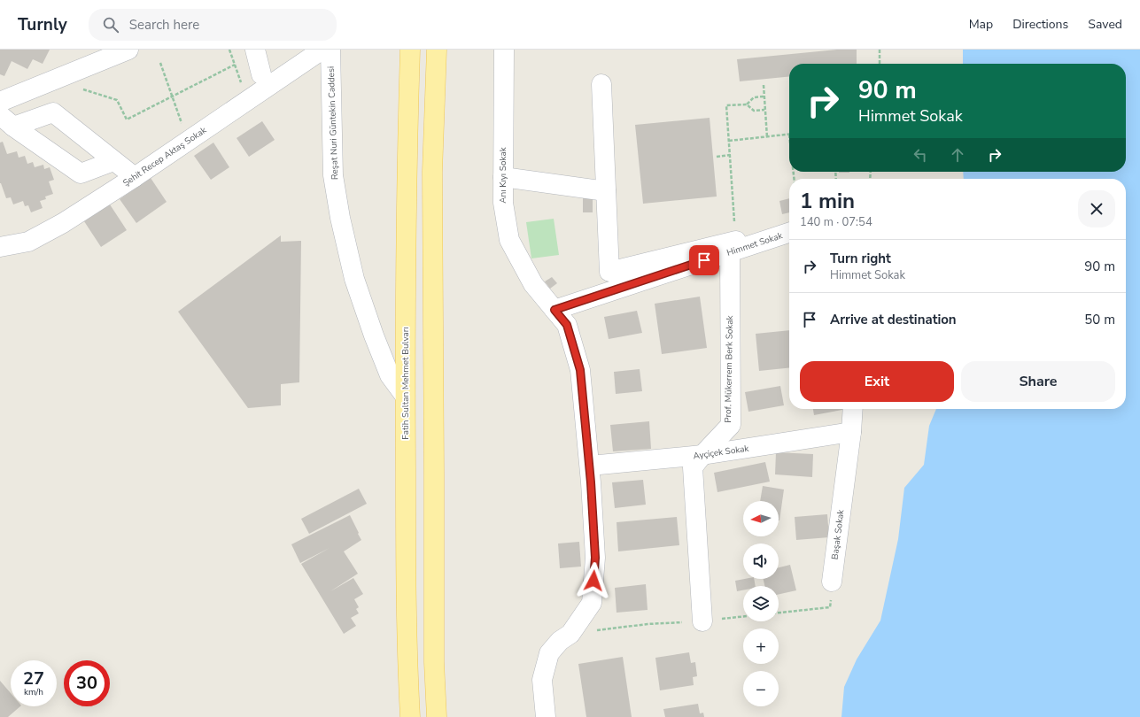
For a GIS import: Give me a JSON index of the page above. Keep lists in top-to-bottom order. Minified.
{"streets":{"main road":["Fatih Sultan Mehmet Bulvarı"],"street":["Reşat Nuri Güntekin Caddesi","Şehit Recep Aktaş Sokak","Anı Kıyı Sokak","Himmet Sokak","Prof. Mükerrem Berk Sokak","Ayçiçek Sokak","Başak Sokak"]},"crossings":[["Reşat Nuri Güntekin Caddesi","Fatih Sultan Mehmet Bulvarı"],["Anı Kıyı Sokak","Himmet Sokak"],["Anı Kıyı Sokak","Ayçiçek Sokak"],["Himmet Sokak","Prof. Mükerrem Berk Sokak"],["Prof. Mükerrem Berk Sokak","Ayçiçek Sokak"],["Ayçiçek Sokak","Başak Sokak"]],"north":"left","page":{"header":"Turnly","search":"Search here","nav":["Map","Directions","Saved"],"turn":["90 m","Himmet Sokak"],"heading":["1 min","140 m · 07:54"],"list":[{"name":"Turn right","note":"Himmet Sokak","value":"90 m"},{"name":"Arrive at destination","value":"50 m"}],"buttons":["Exit","Share"],"map_buttons":["+","−"],"speed":"27 km/h","limit":"30"}}
